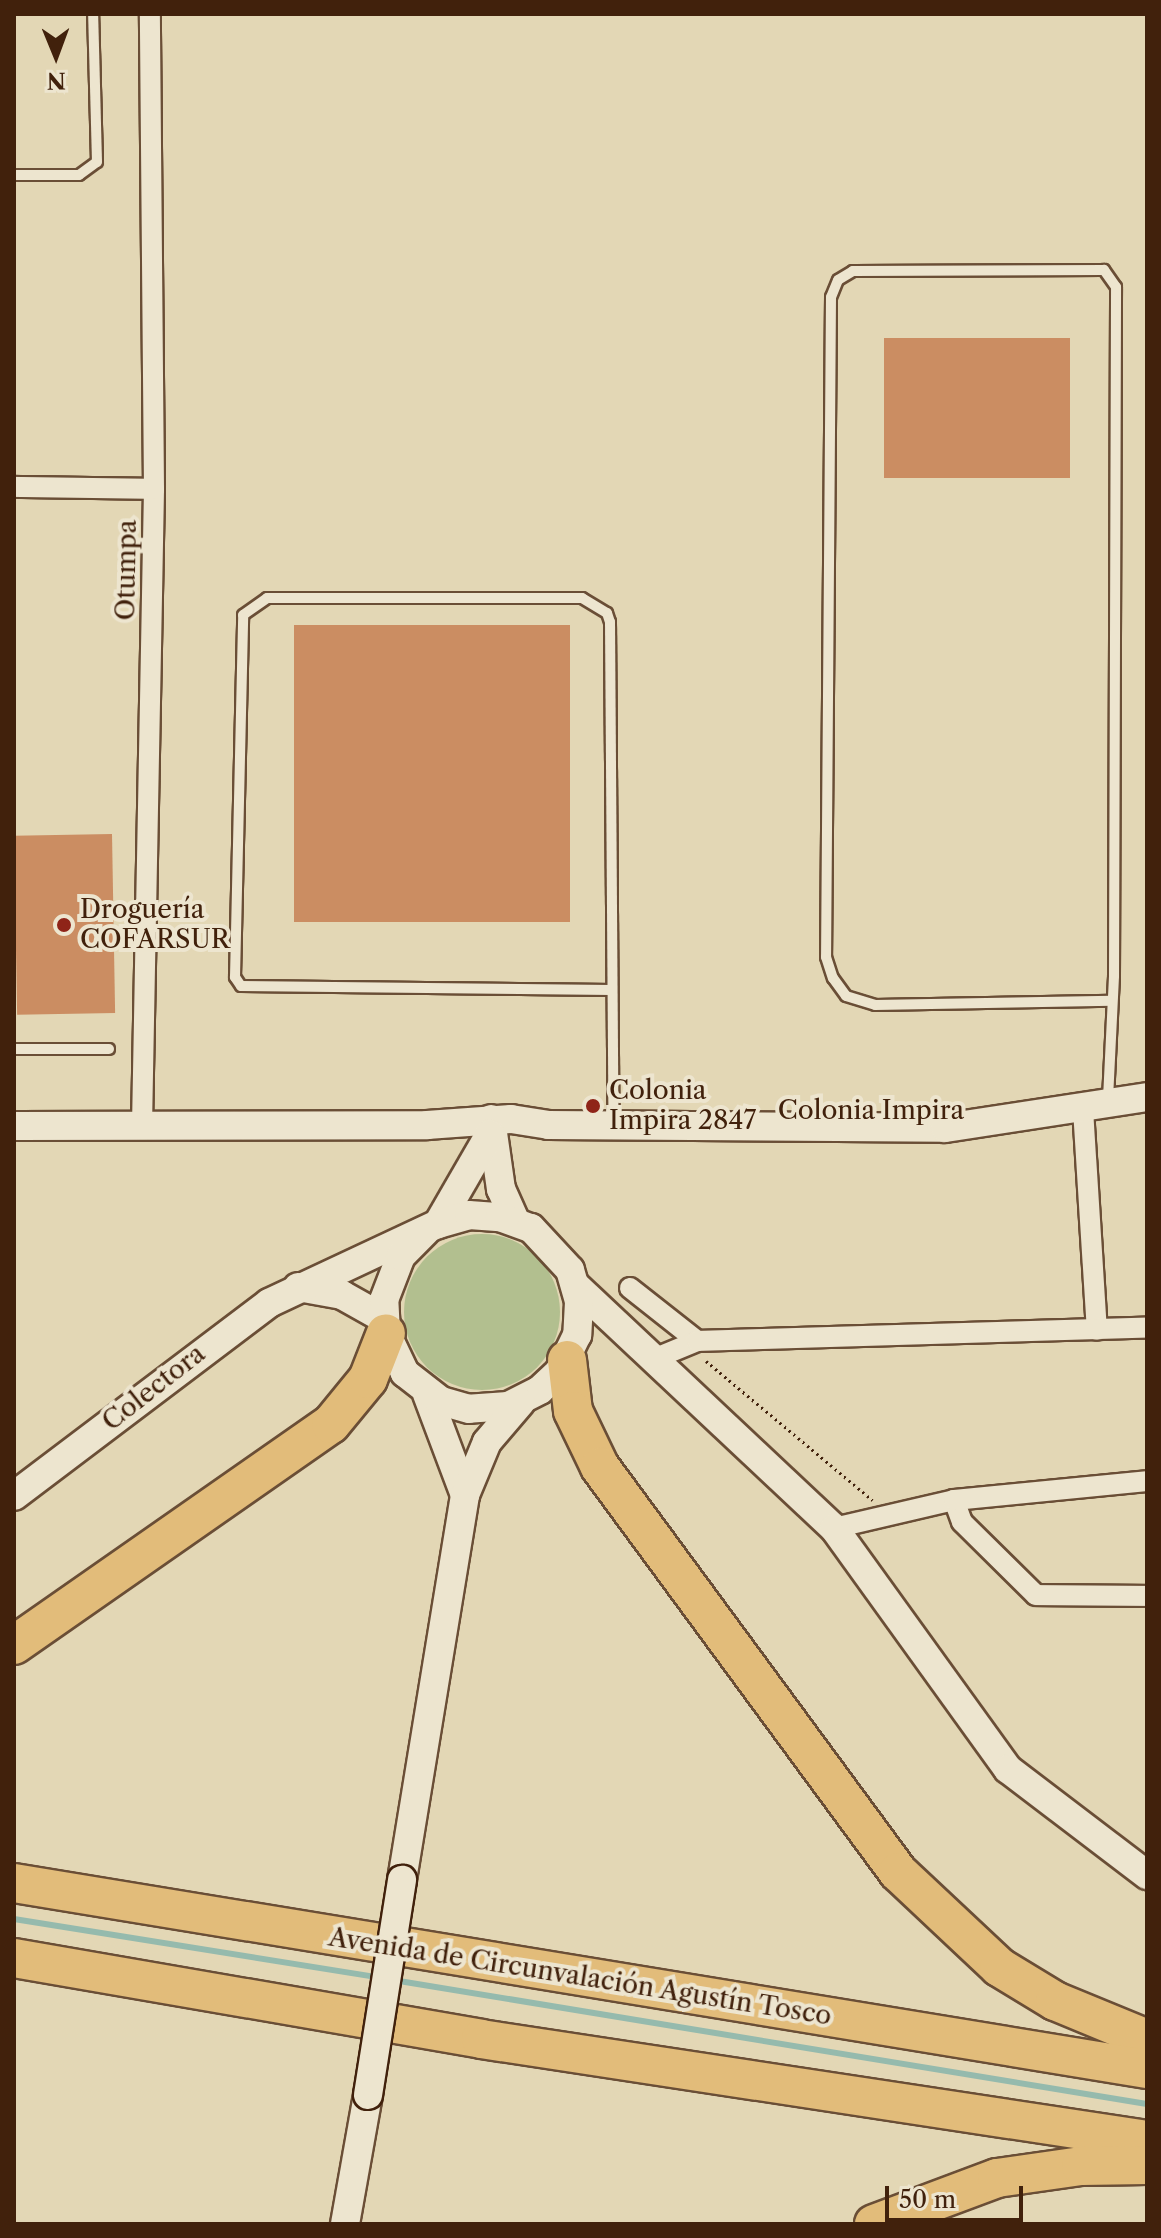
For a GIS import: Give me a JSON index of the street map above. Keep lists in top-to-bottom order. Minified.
{"streets":{"highway":["Avenida de Circunvalación Agustín Tosco"],"main road":["Colonia Impira","Colectora"],"street":["Otumpa"]},"crossings":[["Otumpa","Colonia Impira"]],"places":["Droguería COFARSUR","Colonia Impira 2847"],"scale_bar":"50 m","north":"bottom"}
